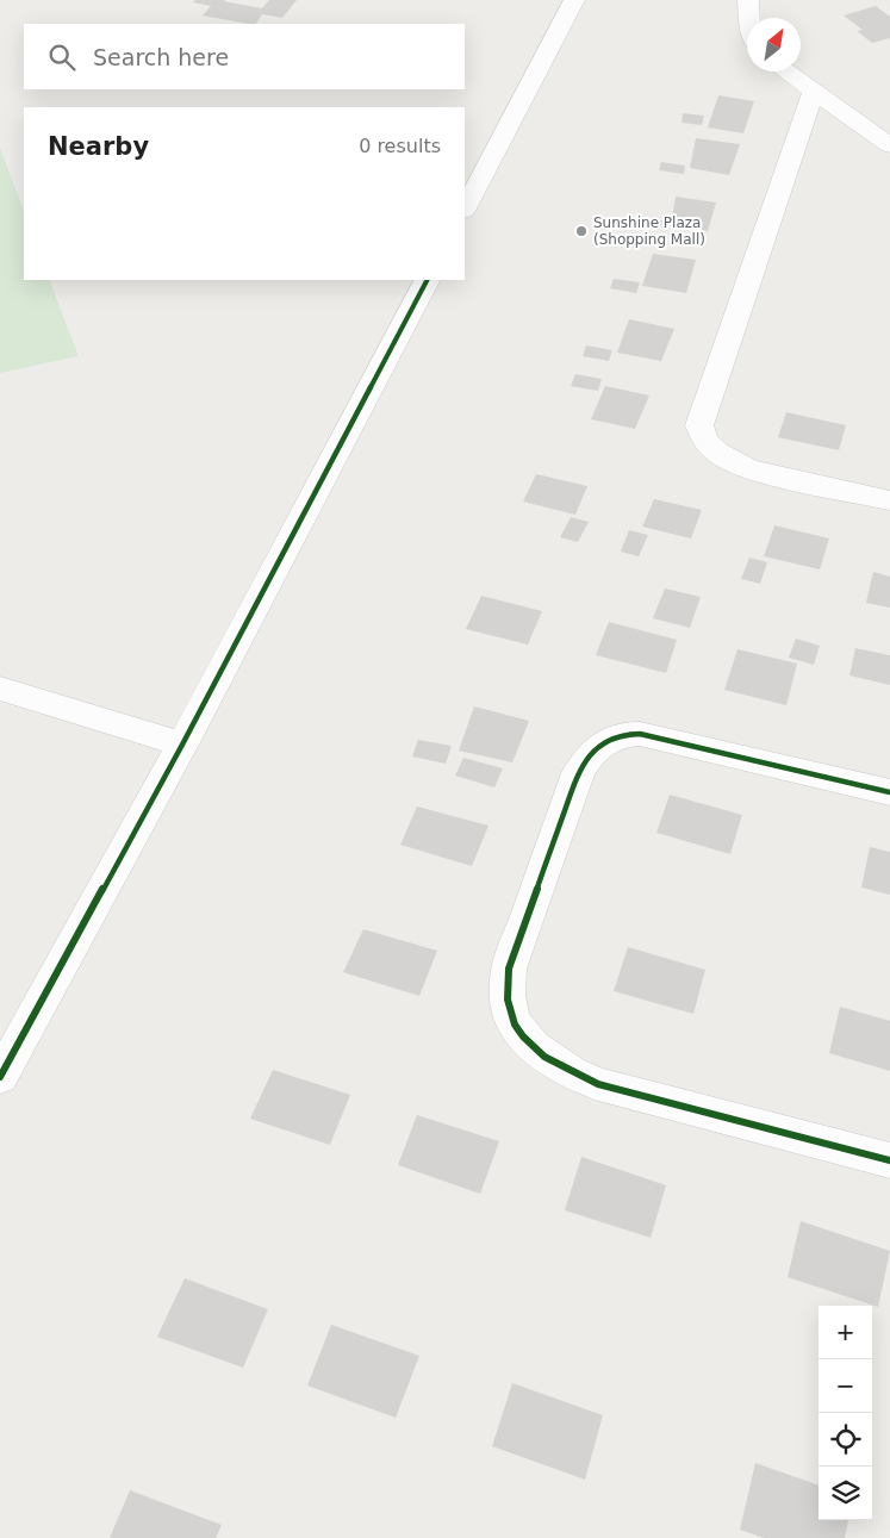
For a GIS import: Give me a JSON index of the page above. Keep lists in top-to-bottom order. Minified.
{"places":["Sunshine Plaza (Shopping Mall)"],"north":"top right","page":{"search":"Search here","heading":["Nearby","0 results"],"map_buttons":["+","−"]}}
